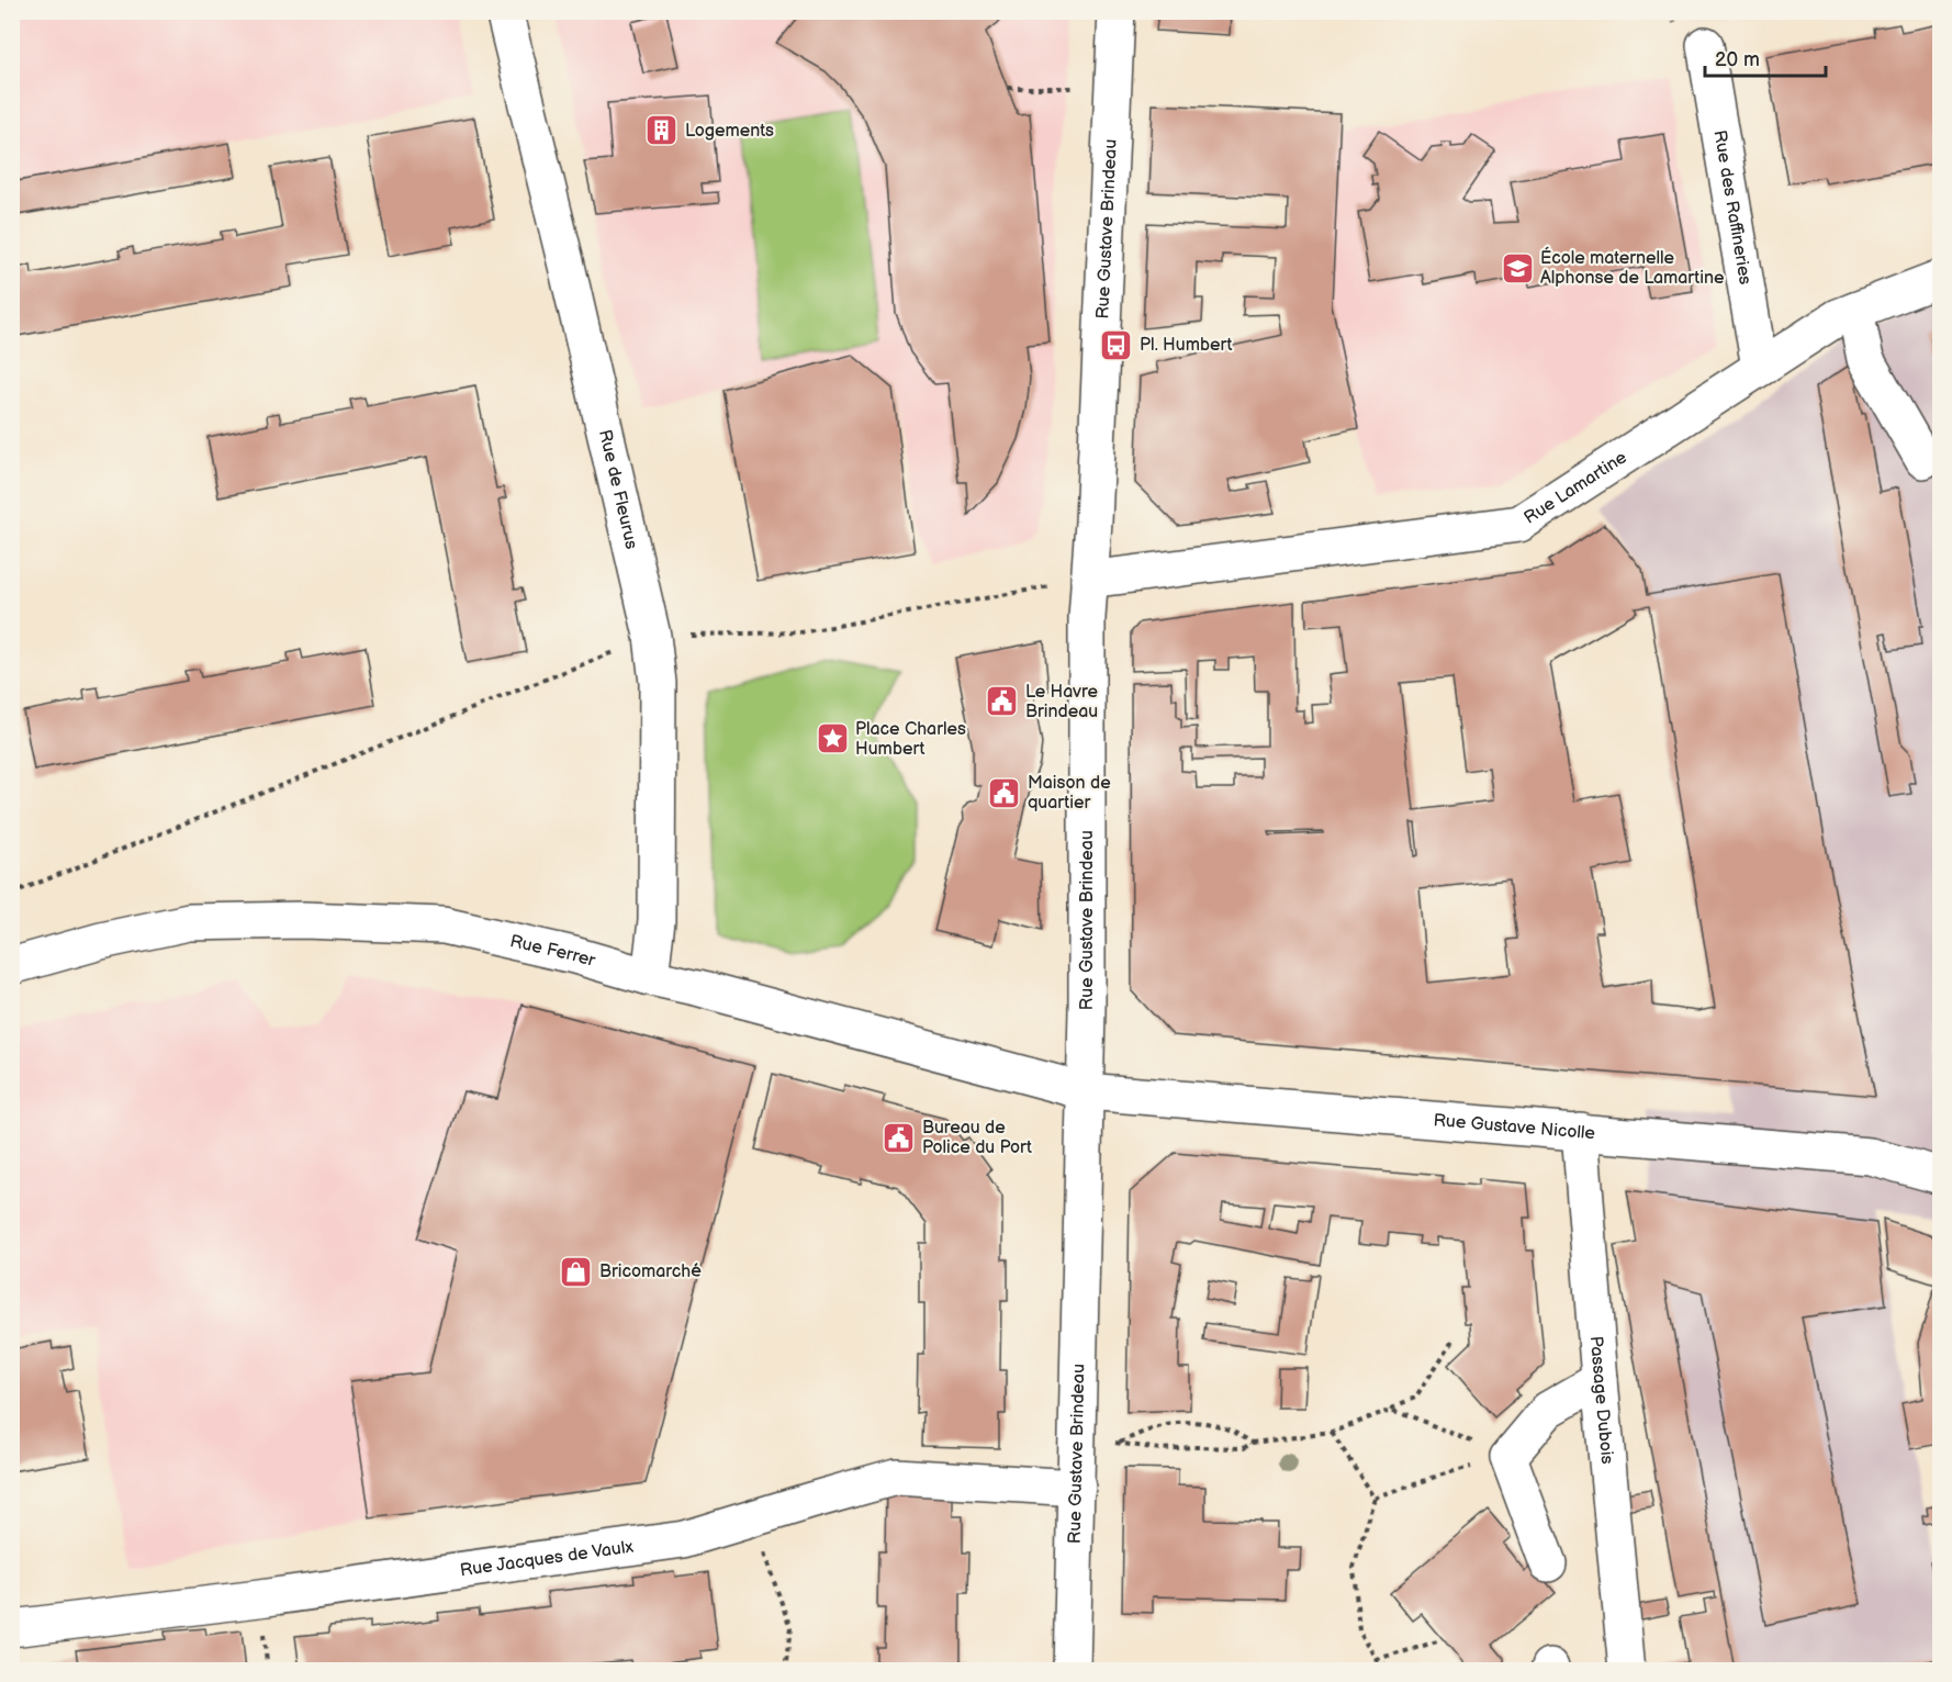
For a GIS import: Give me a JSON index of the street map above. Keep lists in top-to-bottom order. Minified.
{"streets":{"street":["Rue des Raffineries","Rue Gustave Brindeau","Rue Lamartine","Rue de Fleurus","Rue Ferrer","Rue Gustave Nicolle","Passage Dubois","Rue Jacques de Vaulx"]},"crossings":[["Rue des Raffineries","Rue Lamartine"],["Rue Gustave Brindeau","Rue Lamartine"],["Rue Gustave Brindeau","Rue Ferrer"],["Rue Gustave Brindeau","Rue Gustave Nicolle"],["Rue Gustave Brindeau","Rue Jacques de Vaulx"],["Rue de Fleurus","Rue Ferrer"],["Rue Ferrer","Rue Gustave Nicolle"],["Rue Gustave Nicolle","Passage Dubois"]],"places":{"building":["Logements"],"school or university":["École maternelle Alphonse de Lamartine"],"bus stop":["Pl. Humbert"],"public building":["Le Havre Brindeau","Maison de quartier","Bureau de Police du Port"],"place":["Place Charles Humbert"],"shop":["Bricomarché"]},"scale_bar":"20 m"}
